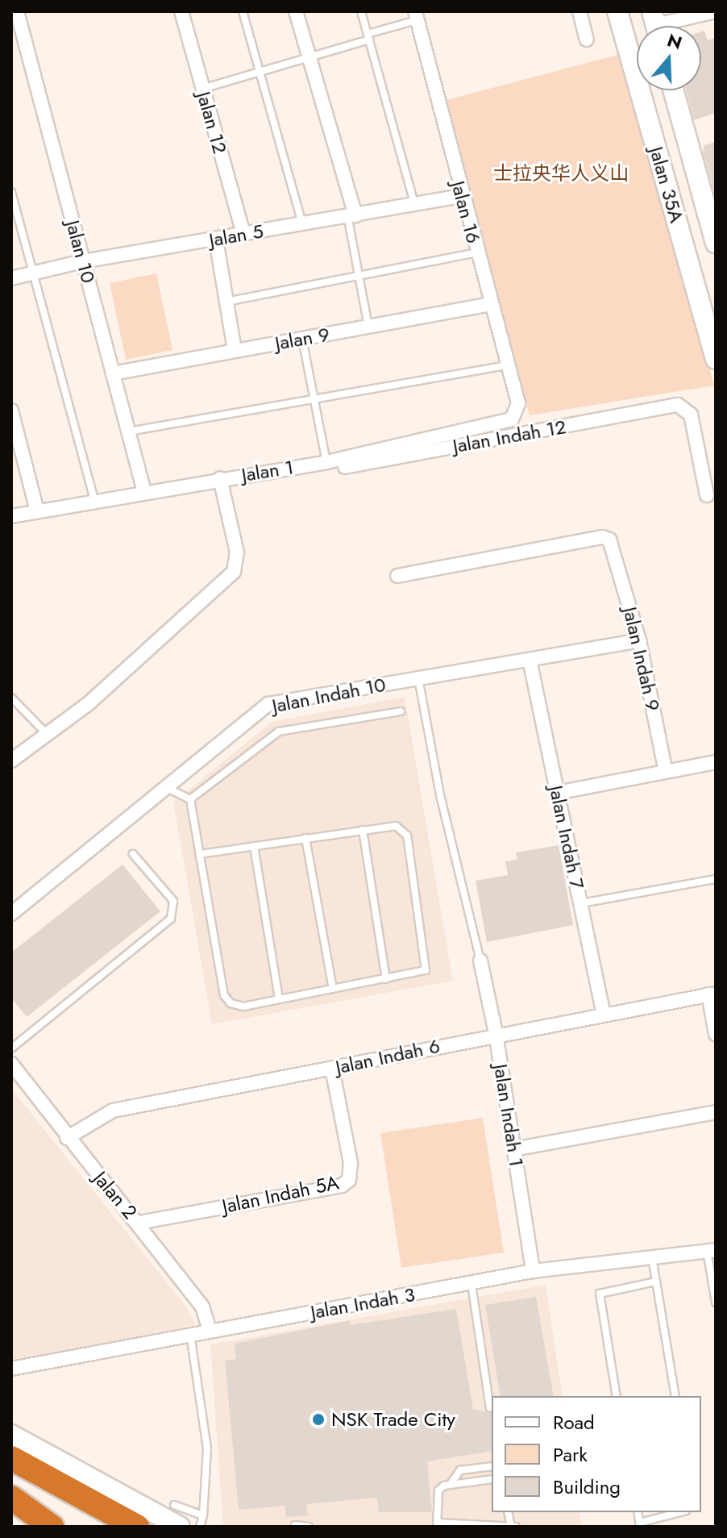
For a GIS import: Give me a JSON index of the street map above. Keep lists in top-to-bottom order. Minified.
{"streets":{"street":["Jalan 12","Jalan 35A","Jalan 16","Jalan 5","Jalan 10","Jalan 9","Jalan Indah 12","Jalan 1","Jalan Indah 9","Jalan Indah 10","Jalan Indah 7","Jalan Indah 6","Jalan Indah 1","Jalan Indah 5A","Jalan 2","Jalan Indah 3"]},"crossings":[["Jalan 12","Jalan 5"],["Jalan 16","Jalan 5"],["Jalan 16","Jalan 9"],["Jalan 16","Jalan 1"],["Jalan 5","Jalan 10"],["Jalan 10","Jalan 9"],["Jalan 10","Jalan 1"],["Jalan Indah 12","Jalan 1"],["Jalan Indah 9","Jalan Indah 10"],["Jalan Indah 10","Jalan Indah 7"],["Jalan Indah 7","Jalan Indah 6"],["Jalan Indah 6","Jalan Indah 1"],["Jalan Indah 6","Jalan Indah 5A"],["Jalan Indah 6","Jalan 2"],["Jalan Indah 1","Jalan Indah 3"],["Jalan Indah 5A","Jalan 2"],["Jalan 2","Jalan Indah 3"]],"parks":["士拉央华人义山"],"places":["NSK Trade City"],"legend":["Road","Park","Building"],"north":"top"}
